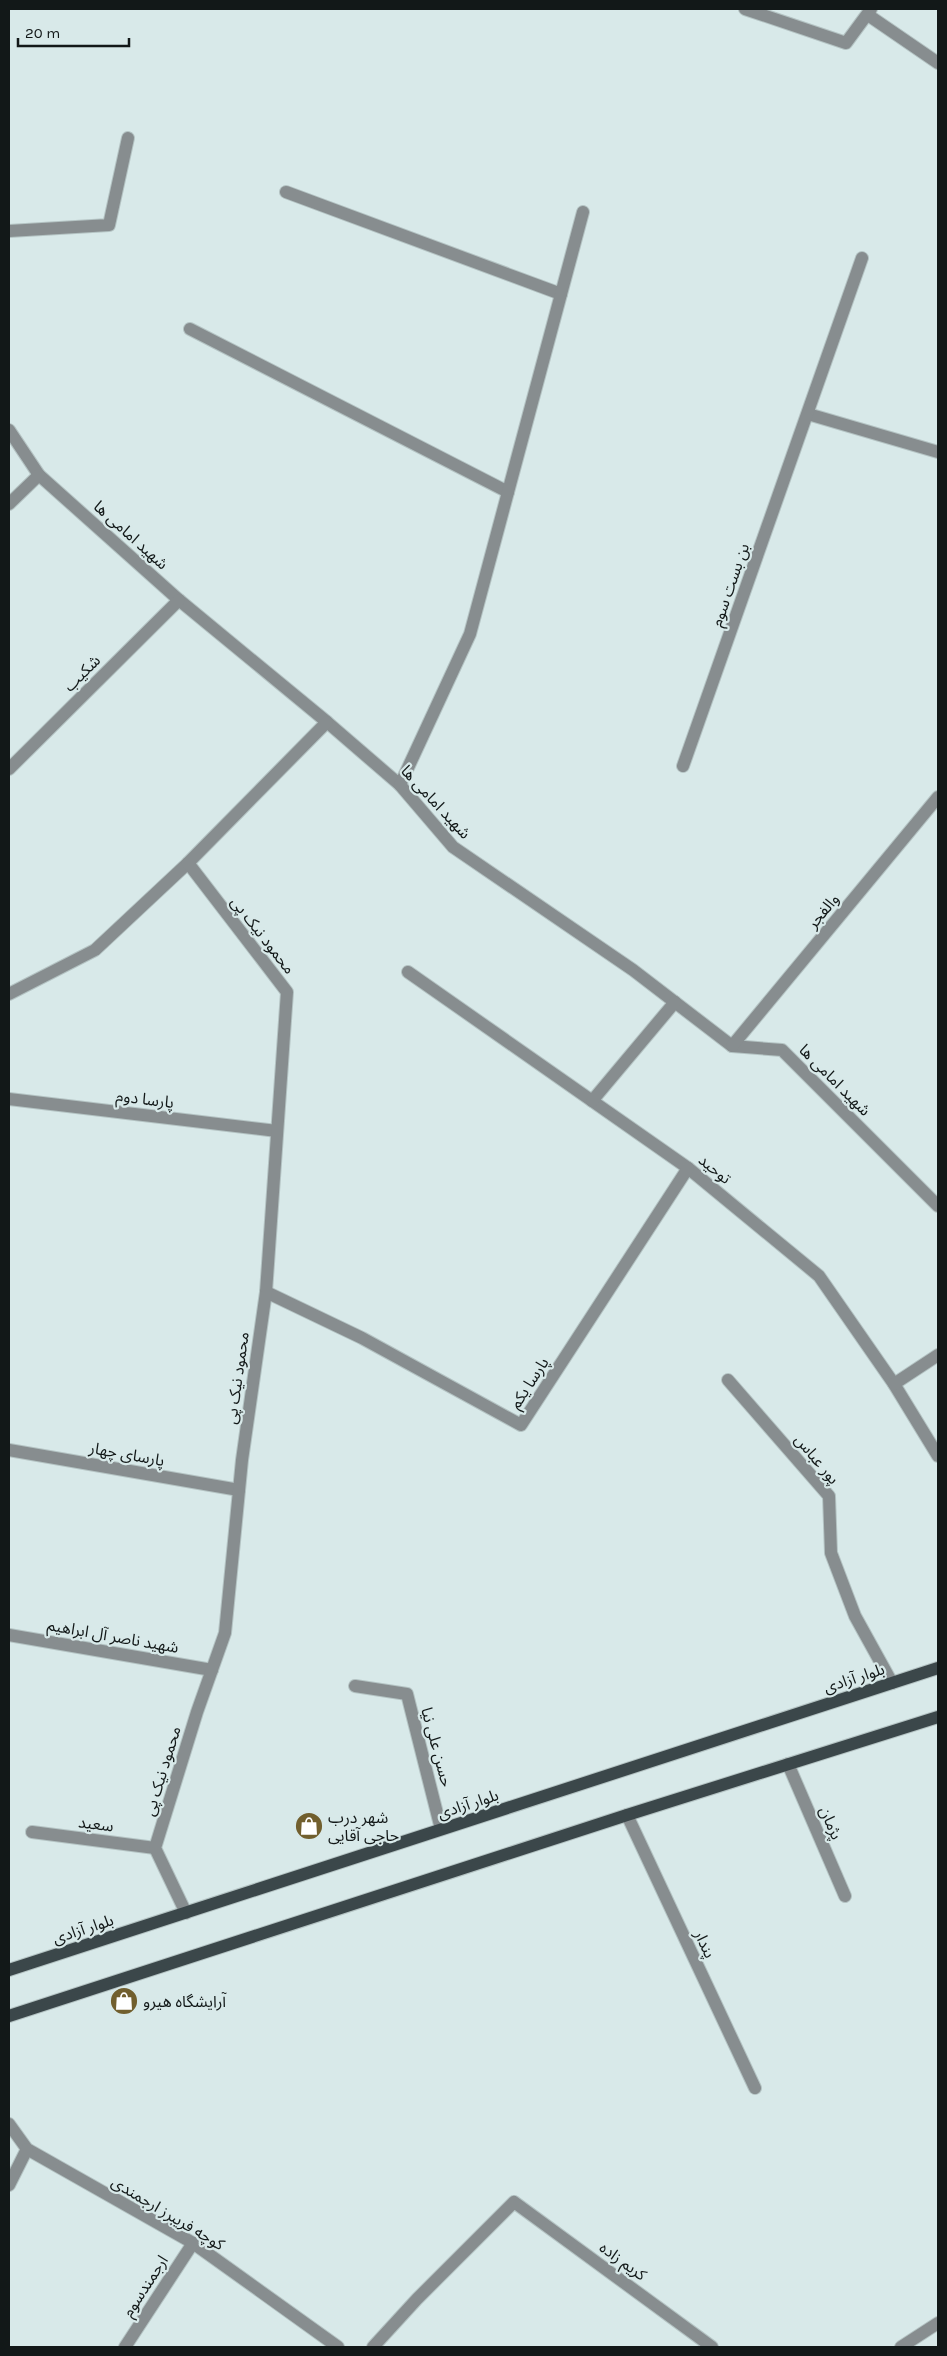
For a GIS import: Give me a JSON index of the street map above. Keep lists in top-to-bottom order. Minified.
{"streets":{"main road":["بلوار آزادی"],"street":["شهید امامی ها","بن بست سوم","شکیب","والفجر","محمود نیک پی","پارسا دوم","توحید","پارسا یکم","پارسای چهار","پور عباس","شهید ناصر آل ابراهیم","حسن علی نیا","پژمان","سعید","پندار","کوچه فریبرز ارجمندی","کریم زاده","ارجمندسوم"]},"crossings":[["شهید امامی ها","شکیب"],["شهید امامی ها","والفجر"],["محمود نیک پی","پارسا دوم"],["محمود نیک پی","پارسا یکم"],["محمود نیک پی","پارسای چهار"],["محمود نیک پی","شهید ناصر آل ابراهیم"],["محمود نیک پی","سعید"],["توحید","پارسا یکم"],["پور عباس","بلوار آزادی"],["بلوار آزادی","حسن علی نیا"],["کوچه فریبرز ارجمندی","ارجمندسوم"]],"places":{"shop":["شهر درب حاجی آقایی","آرایشگاه هیرو"]},"scale_bar":"20 m"}
